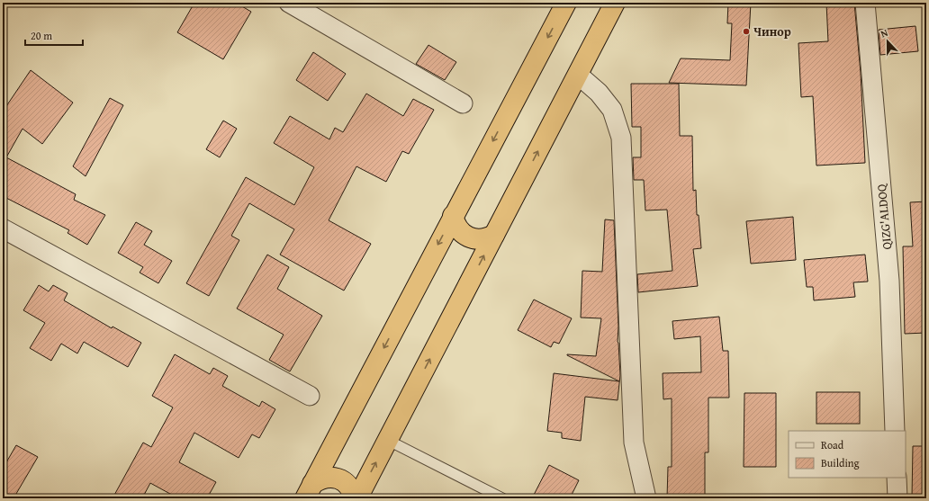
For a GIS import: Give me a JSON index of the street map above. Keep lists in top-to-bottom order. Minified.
{"streets":{"street":["QIZG'ALDOQ"]},"places":["Чинор"],"legend":["Road","Building"],"scale_bar":"20 m","north":"top"}
